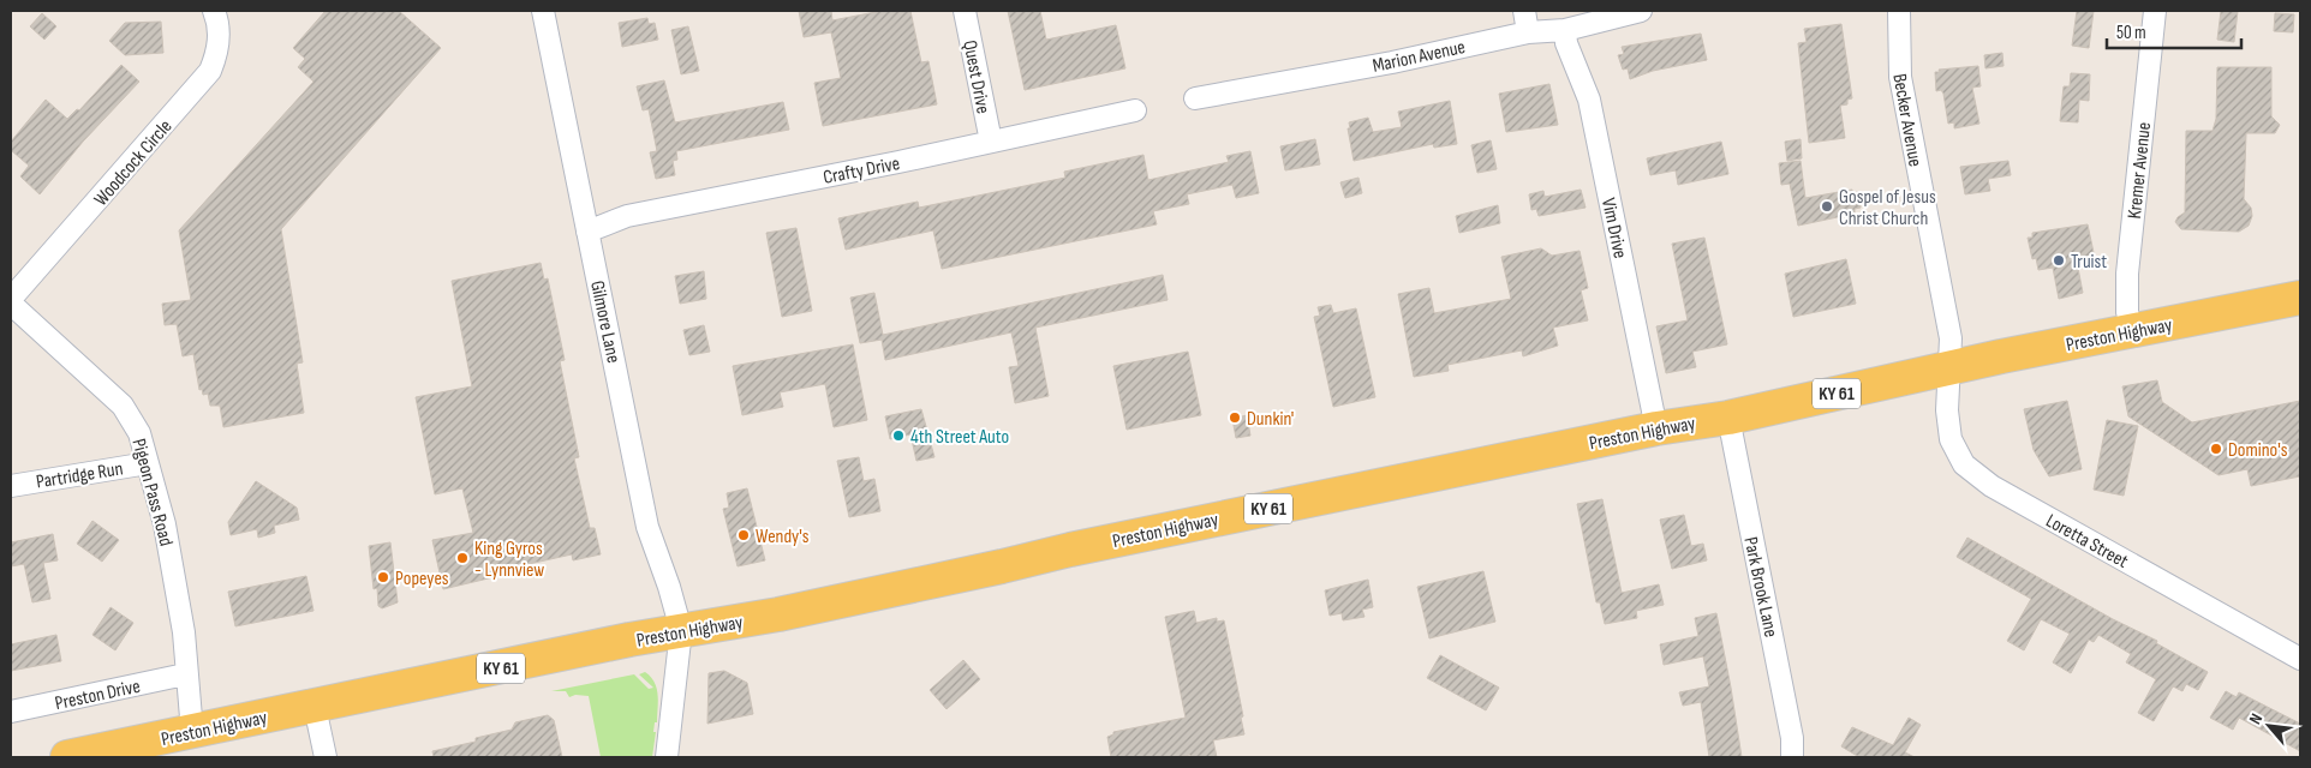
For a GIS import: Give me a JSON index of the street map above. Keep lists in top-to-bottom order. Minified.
{"streets":{"main road":["Preston Highway","KY 61"],"street":["Marion Avenue","Quest Drive","Becker Avenue","Woodcock Circle","Crafty Drive","Kremer Avenue","Vim Drive","Gilmore Lane","Partridge Run","Pigeon Pass Road","Loretta Street","Park Brook Lane","Preston Drive"]},"crossings":[["Marion Avenue","Vim Drive"],["Quest Drive","Crafty Drive"],["Becker Avenue","Preston Highway"],["Becker Avenue","Loretta Street"],["Crafty Drive","Gilmore Lane"],["Kremer Avenue","Preston Highway"],["Vim Drive","Preston Highway"],["Gilmore Lane","Preston Highway"],["Preston Highway","Pigeon Pass Road"],["Preston Highway","Loretta Street"],["Preston Highway","Park Brook Lane"],["Partridge Run","Pigeon Pass Road"],["Pigeon Pass Road","Preston Drive"]],"places":["Gospel of Jesus Christ Church","Truist","Dunkin'","4th Street Auto","Domino's","Wendy's","King Gyros - Lynnview","Popeyes"],"scale_bar":"50 m","north":"top left"}
